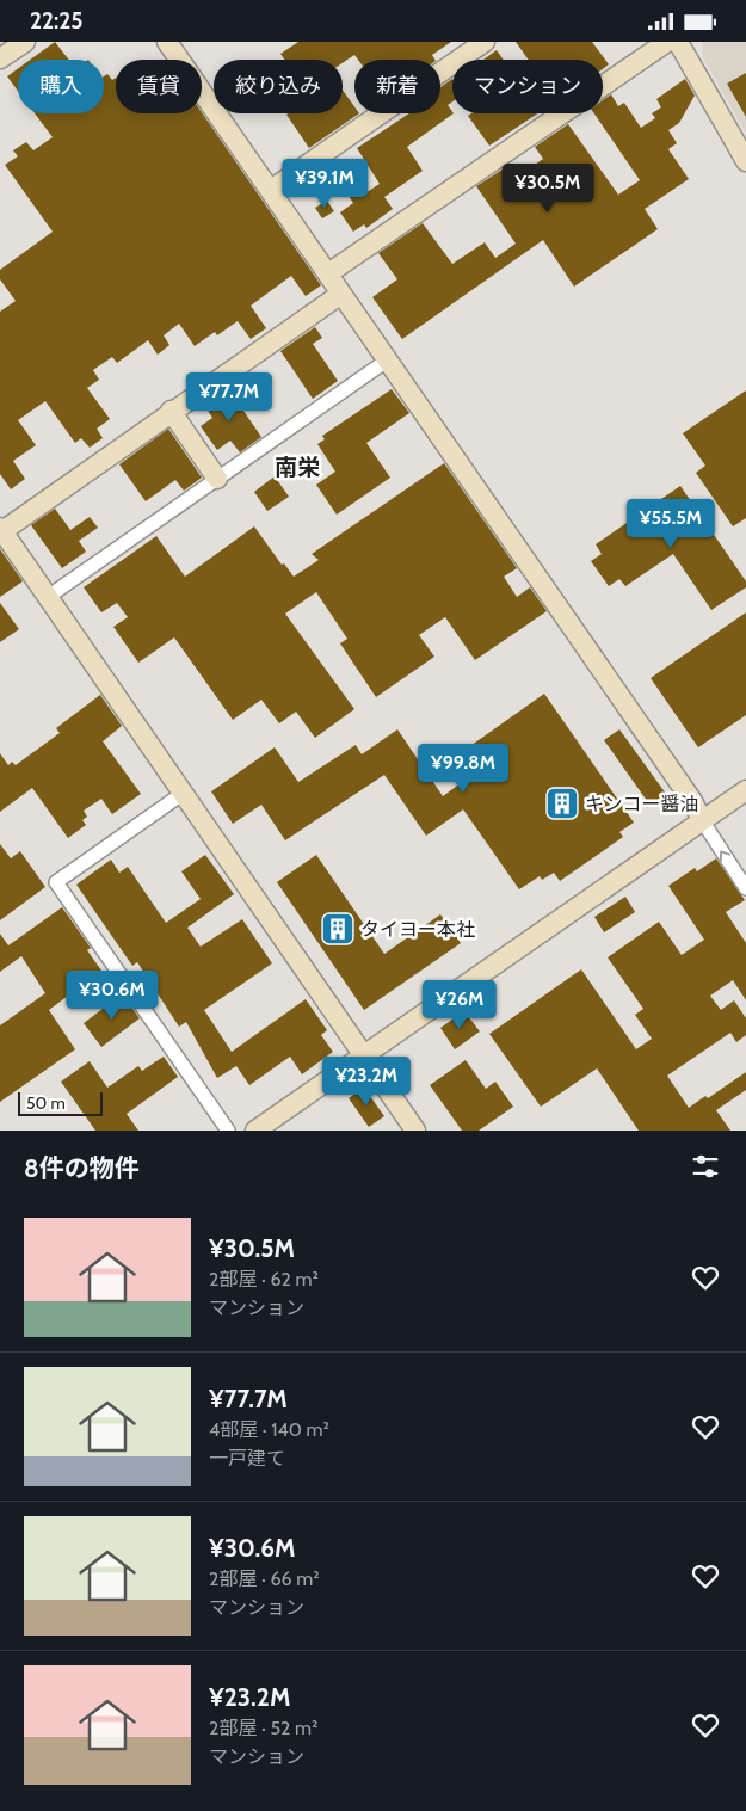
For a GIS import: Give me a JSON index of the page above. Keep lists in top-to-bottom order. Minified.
{"districts":["南栄"],"places":{"building":["キンコー醤油","タイヨー本社"]},"scale_bar":"50 m","page":{"status":"22:25","chip":["購入","賃貸","絞り込み","新着","マンション"],"price":["¥39.1M","¥30.5M","¥77.7M","¥55.5M","¥99.8M","¥30.6M","¥26M","¥23.2M"],"scale":"50 m","heading":"8件の物件","list":[{"name":"¥30.5M","note":"2部屋 · 62 m² · マンション"},{"name":"¥77.7M","note":"4部屋 · 140 m² · 一戸建て"},{"name":"¥30.6M","note":"2部屋 · 66 m² · マンション"},{"name":"¥23.2M","note":"2部屋 · 52 m² · マンション"}]}}
